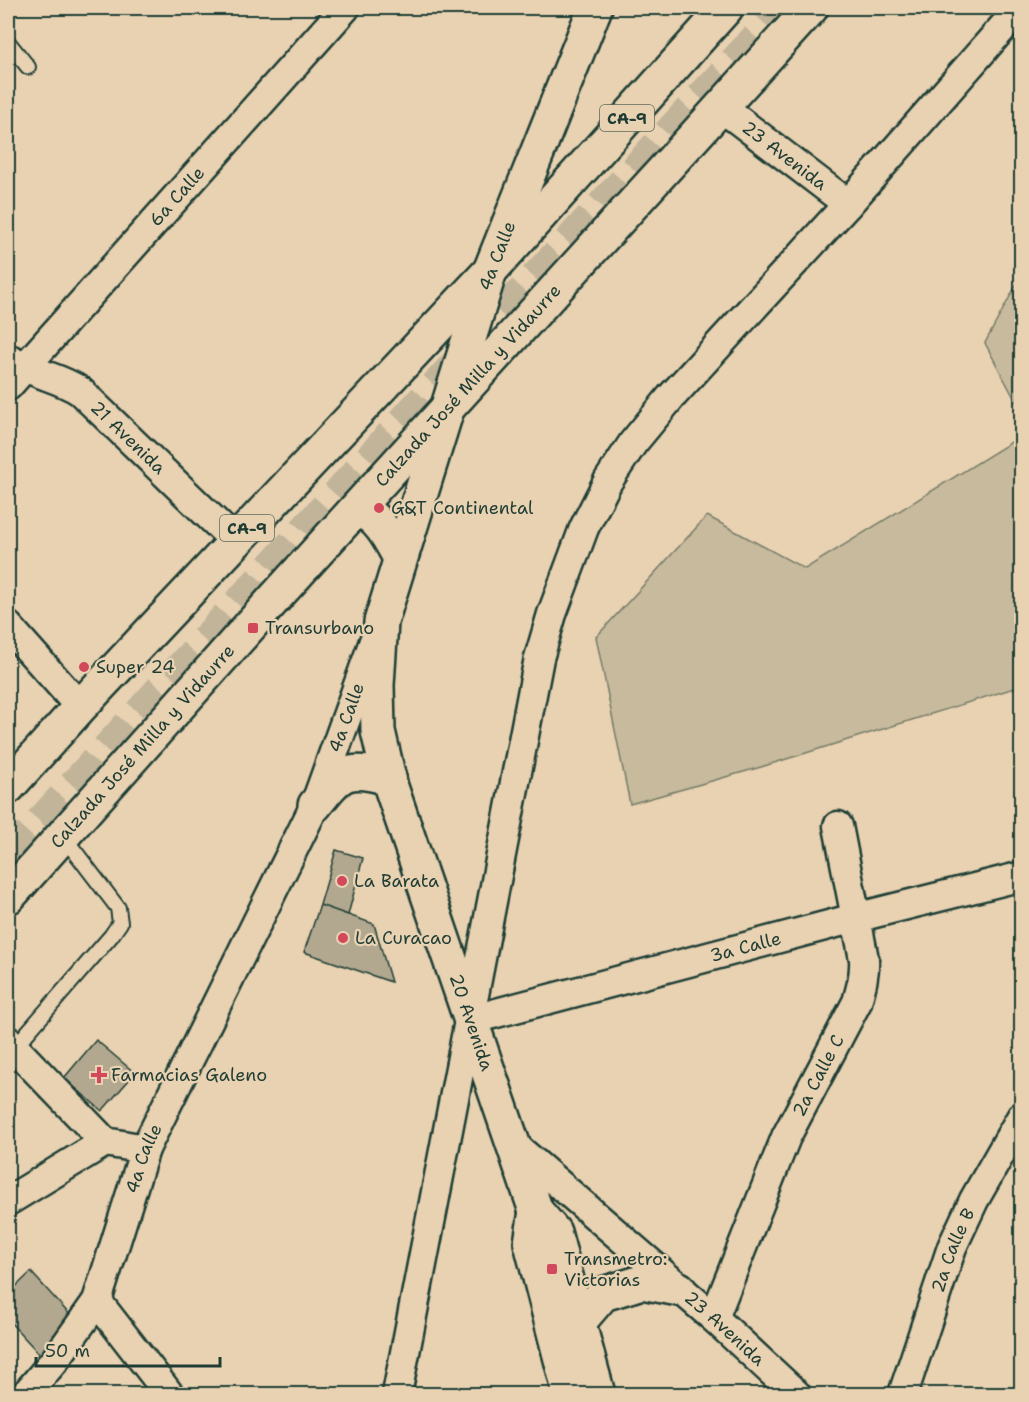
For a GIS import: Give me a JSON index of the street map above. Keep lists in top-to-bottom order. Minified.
{"streets":{"main road":["CA-9","4a Calle","Calzada José Milla y Vidaurre","20 Avenida"],"street":["23 Avenida","6a Calle","21 Avenida","3a Calle","2a Calle C","2a Calle B"]},"crossings":[["CA-9","4a Calle"],["CA-9","21 Avenida"],["23 Avenida","Calzada José Milla y Vidaurre"],["23 Avenida","20 Avenida"],["23 Avenida","2a Calle C"],["6a Calle","21 Avenida"],["4a Calle","Calzada José Milla y Vidaurre"],["4a Calle","20 Avenida"],["3a Calle","20 Avenida"],["3a Calle","2a Calle C"]],"places":{"other":["G&T Continental","Super 24","La Barata","La Curacao"],"transit":["Transurbano","Transmetro: Victorias"],"health":["Farmacias Galeno"]},"scale_bar":"50 m"}
